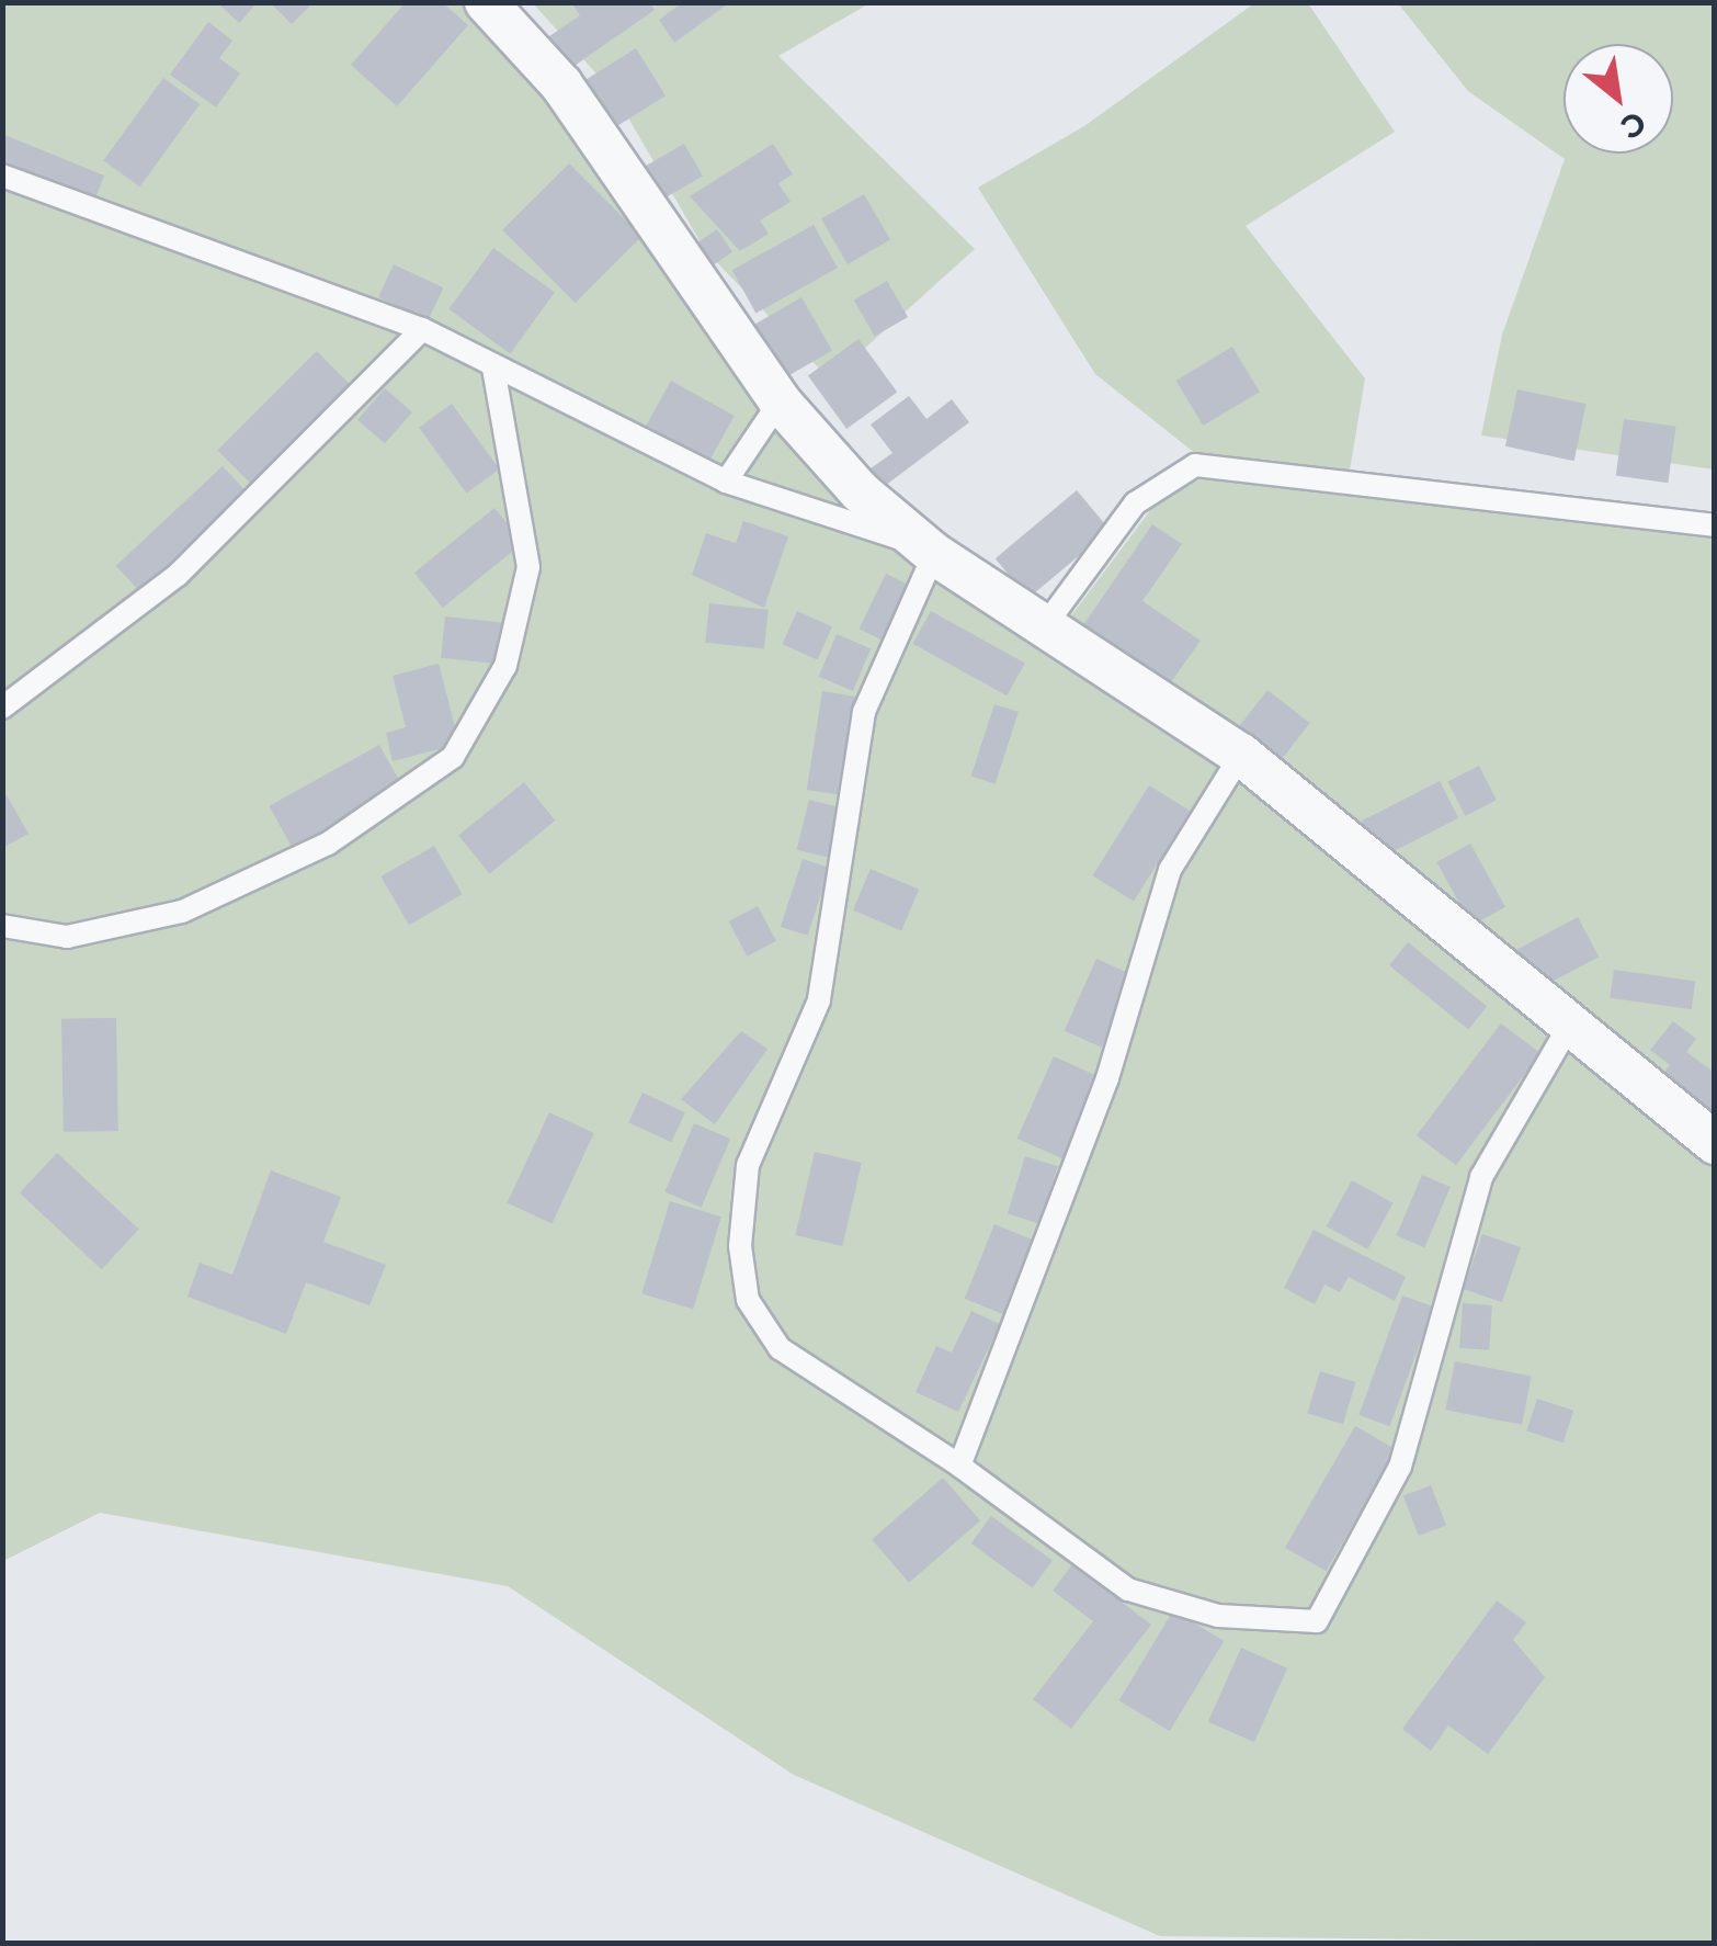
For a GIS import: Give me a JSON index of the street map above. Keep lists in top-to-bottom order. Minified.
{"north":"bottom right"}
